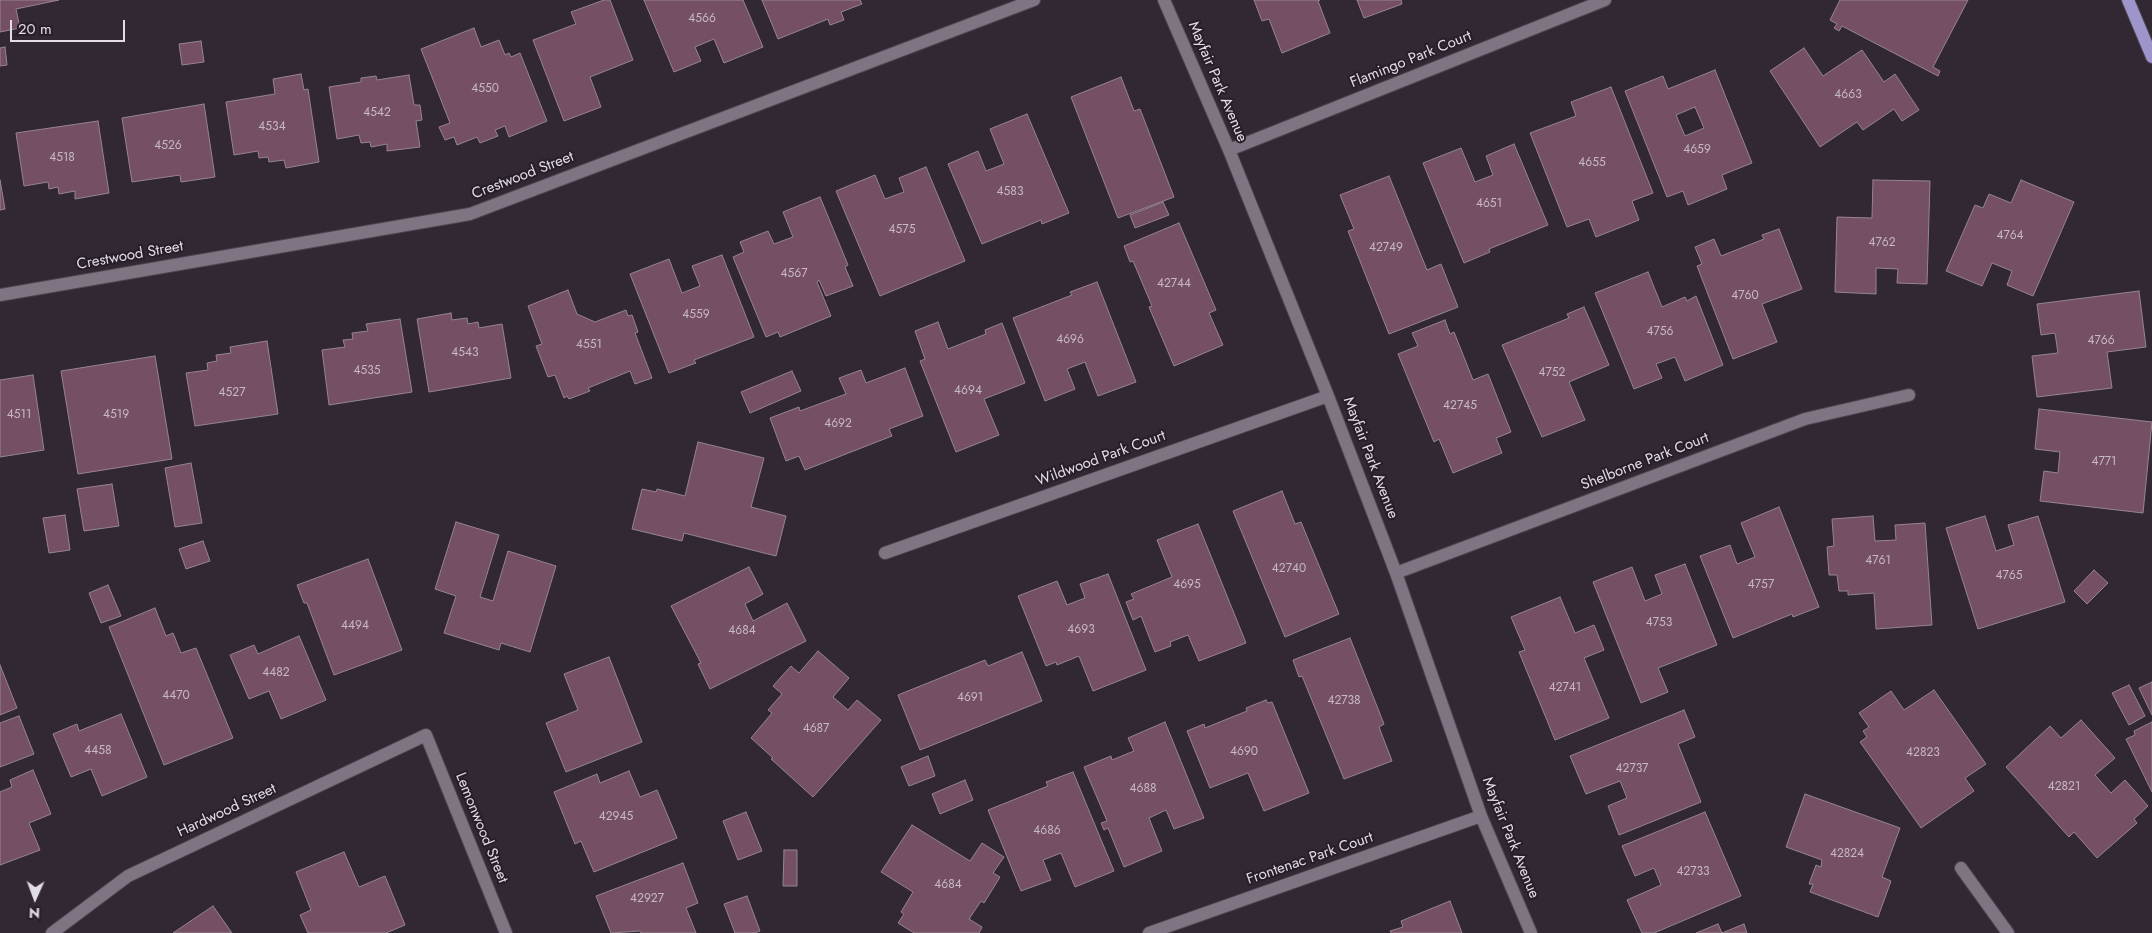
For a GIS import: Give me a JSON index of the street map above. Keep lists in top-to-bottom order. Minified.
{"streets":{"street":["Flamingo Park Court","Mayfair Park Avenue","Crestwood Street","Wildwood Park Court","Shelborne Park Court","Hardwood Street","Lemonwood Street","Frontenac Park Court"]},"crossings":[["Flamingo Park Court","Mayfair Park Avenue"],["Mayfair Park Avenue","Wildwood Park Court"],["Mayfair Park Avenue","Shelborne Park Court"],["Mayfair Park Avenue","Frontenac Park Court"],["Hardwood Street","Lemonwood Street"]],"house_numbers":["4566","4550","4663","4542","4534","4526","4659","4518","4655","4583","4651","4575","4764","4762","42749","4567","42744","4760","4559","4756","4696","4766","4551","4543","4535","4752","4694","4527","42745","4511","4519","4692","4771","4761","42740","4765","4695","4757","4753","4494","4693","4684","4482","42741","4470","4691","42738","4687","4458","4690","42823","42737","42821","4688","42945","4686","42824","42733","4684","42927"],"scale_bar":"20 m","north":"bottom"}
